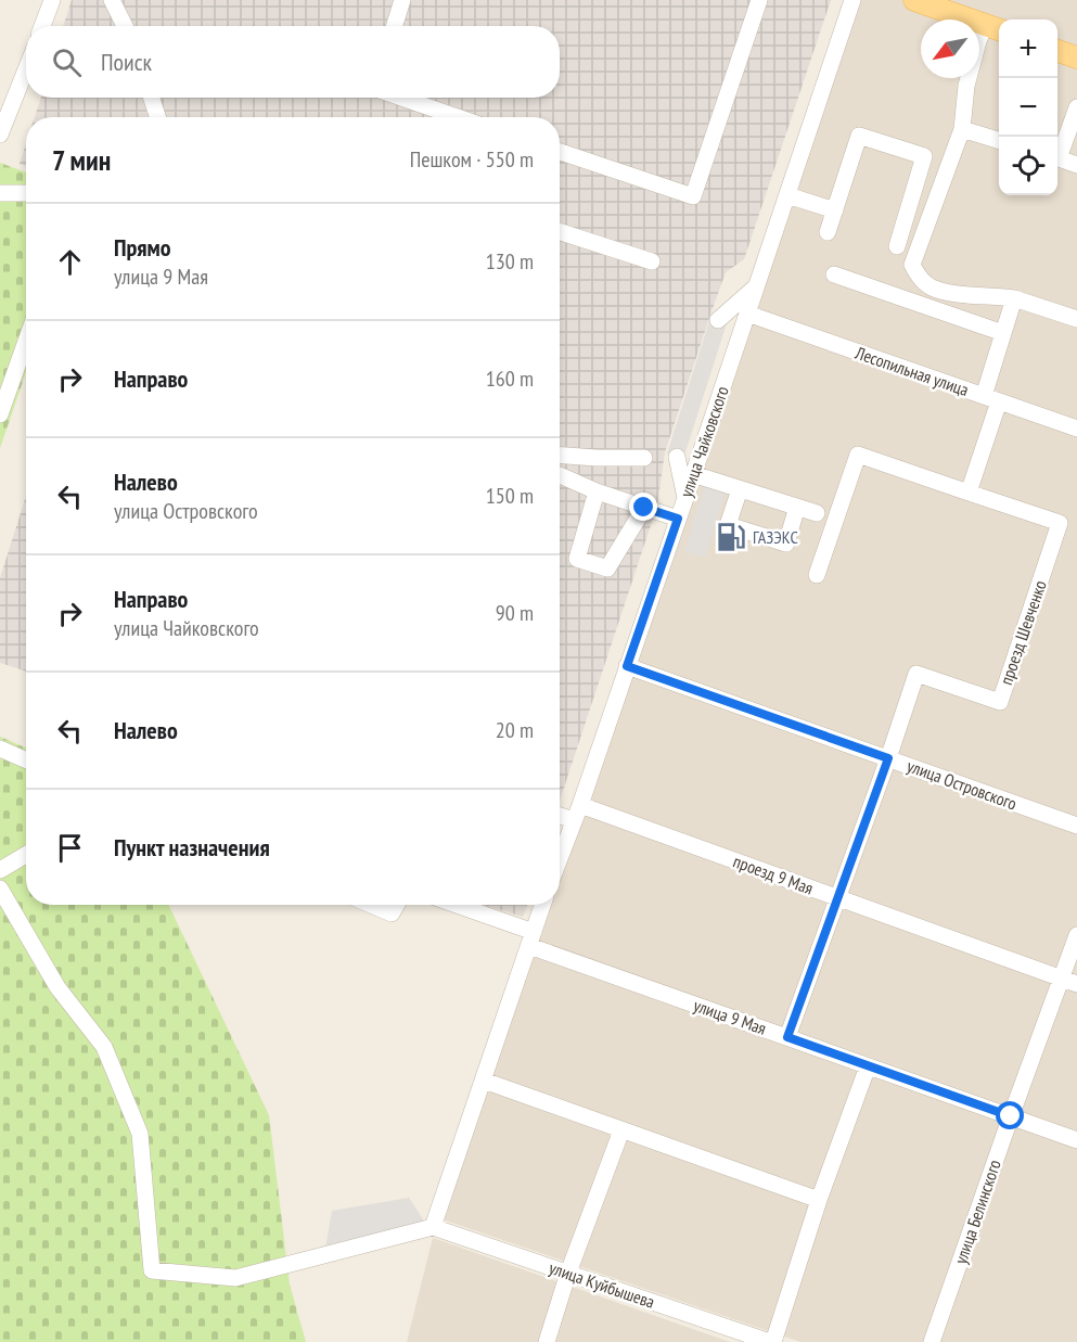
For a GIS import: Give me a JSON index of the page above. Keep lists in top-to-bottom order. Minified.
{"streets":{"street":["Лесопильная улица","улица Чайковского","проезд Шевченко","улица Островского","проезд 9 Мая","улица 9 Мая","улица Белинского","улица Куйбышева"]},"crossings":[["Лесопильная улица","улица Чайковского"],["улица Чайковского","улица Островского"],["улица Чайковского","проезд 9 Мая"],["проезд Шевченко","улица Островского"],["проезд 9 Мая","улица Белинского"],["улица 9 Мая","улица Белинского"]],"places":{"fuel station":["ГАЗЭКС"]},"north":"bottom left","page":{"map_buttons":["+","−"],"search":"Поиск","heading":["7 мин","Пешком · 550 m"],"list":[["Прямо","улица 9 Мая","130 m"],["Направо","160 m"],["Налево","улица Островского","150 m"],["Направо","улица Чайковского","90 m"],["Налево","20 m"],"Пункт назначения"]}}
